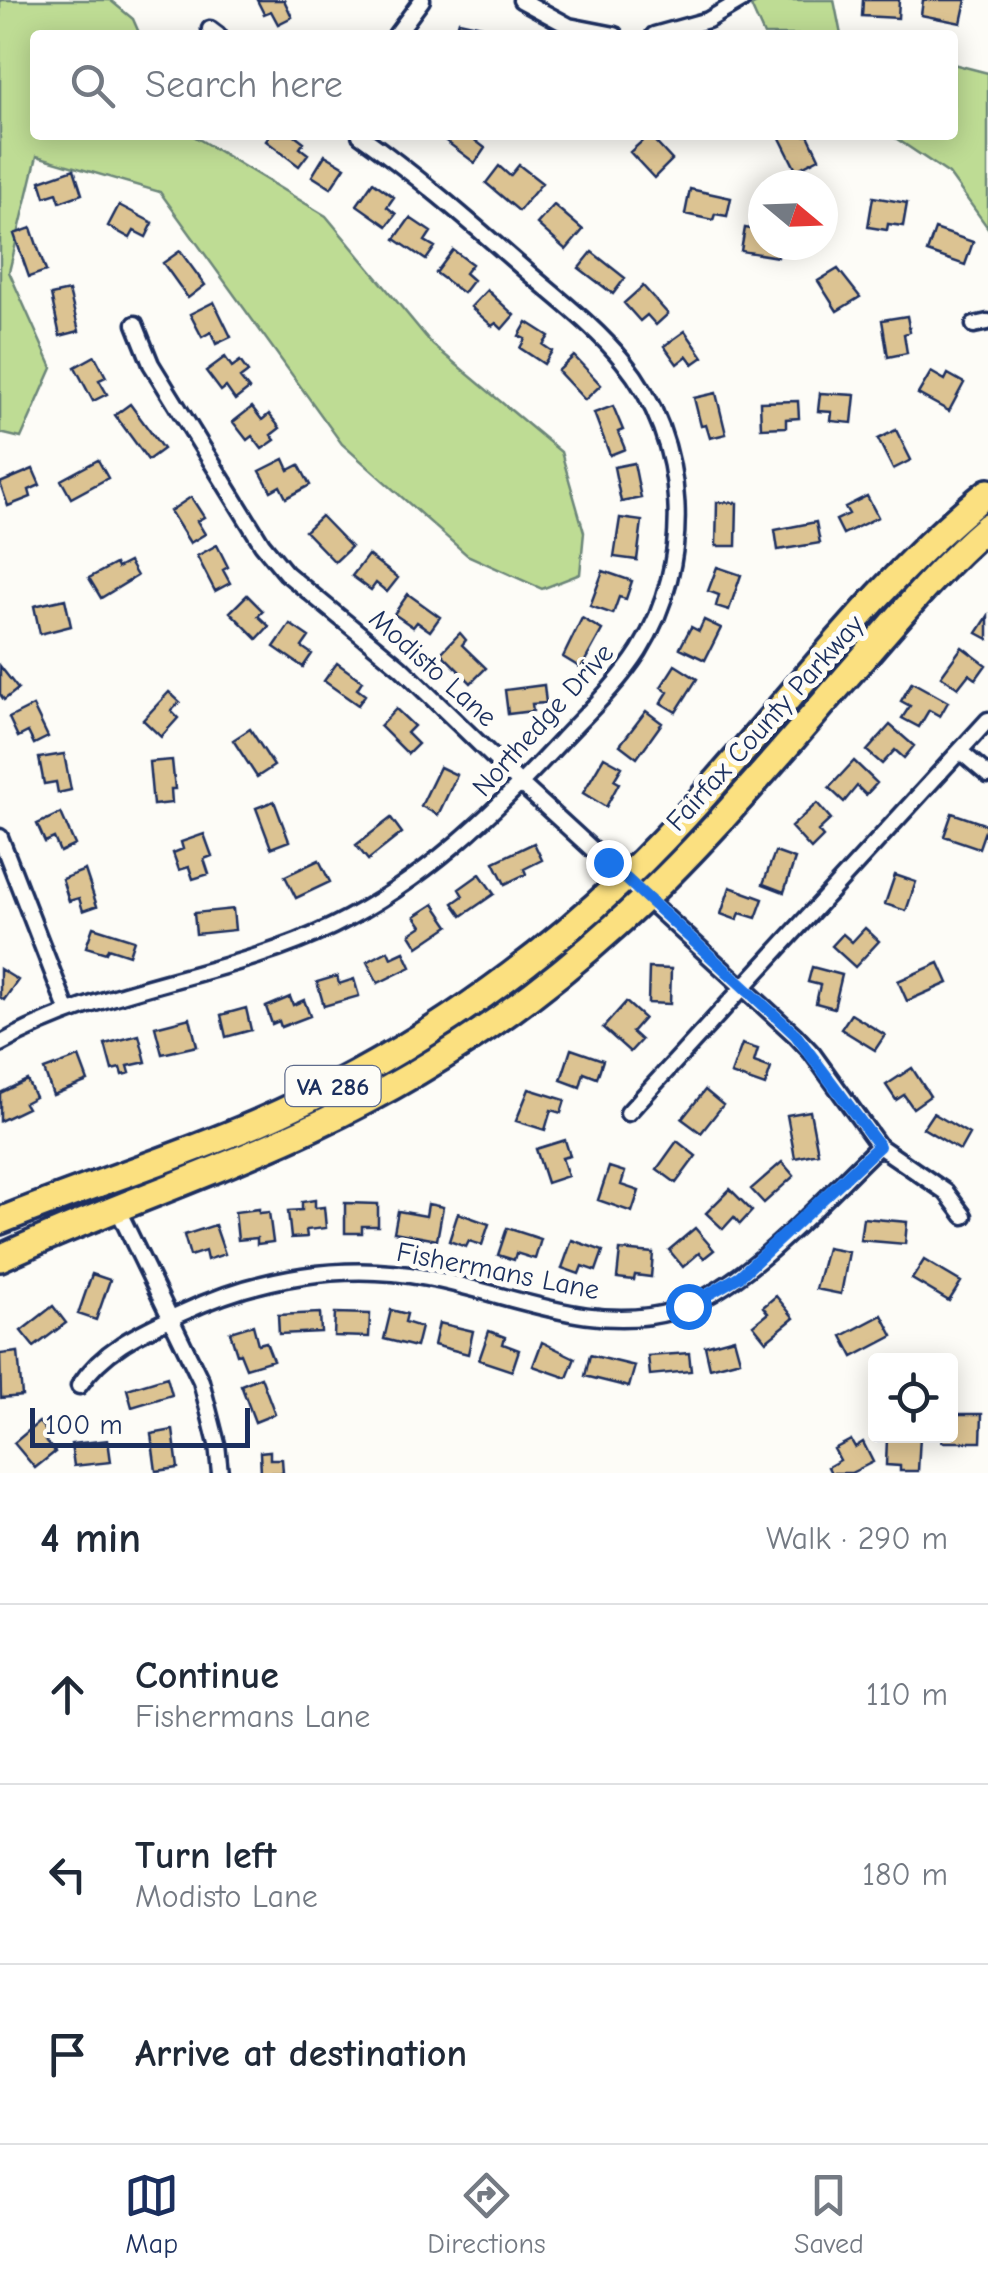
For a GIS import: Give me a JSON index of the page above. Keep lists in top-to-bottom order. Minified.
{"streets":{"highway":["Fairfax County Parkway","VA 286"],"street":["Modisto Lane","Northedge Drive","Fishermans Lane"]},"crossings":[["Modisto Lane","Northedge Drive"],["Modisto Lane","Fairfax County Parkway"],["Modisto Lane","Fishermans Lane"]],"scale_bar":"100 m","north":"right","page":{"search":"Search here","scale":"100 m","heading":["4 min","Walk · 290 m"],"list":[["Continue","Fishermans Lane","110 m"],["Turn left","Modisto Lane","180 m"],"Arrive at destination"],"nav":["Map","Directions","Saved"]}}
